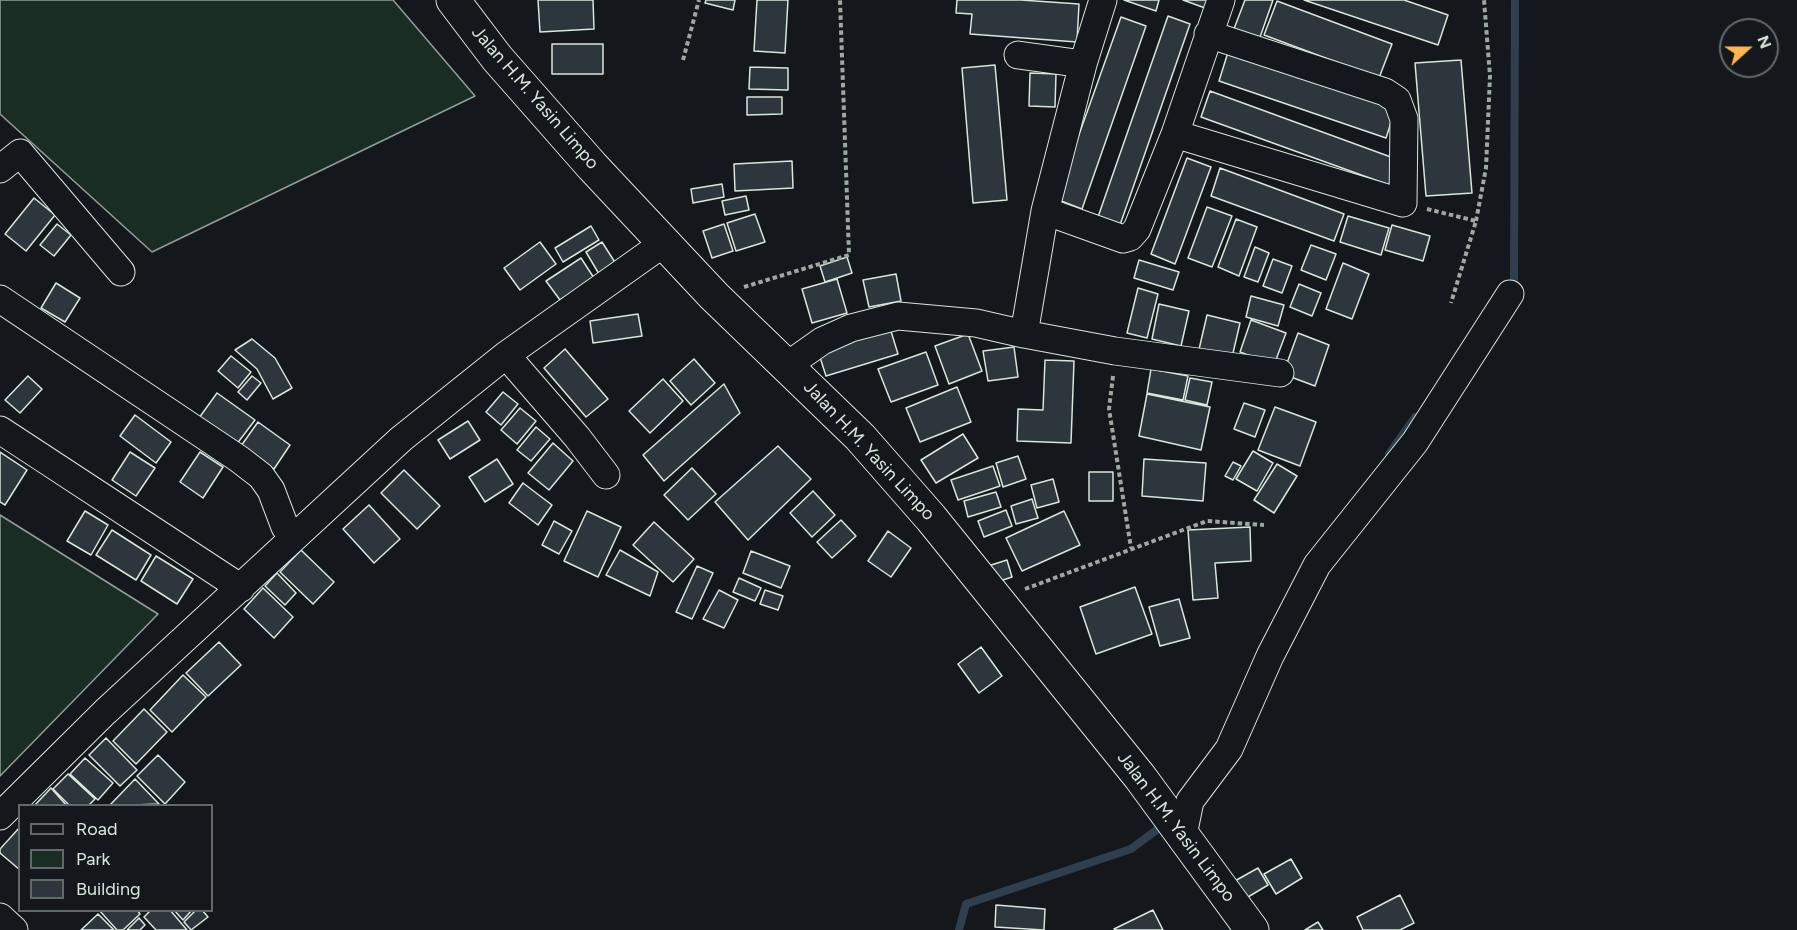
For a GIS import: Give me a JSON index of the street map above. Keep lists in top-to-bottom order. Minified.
{"streets":{"main road":["Jalan H.M. Yasin Limpo"]},"legend":["Road","Park","Building"],"north":"right"}
